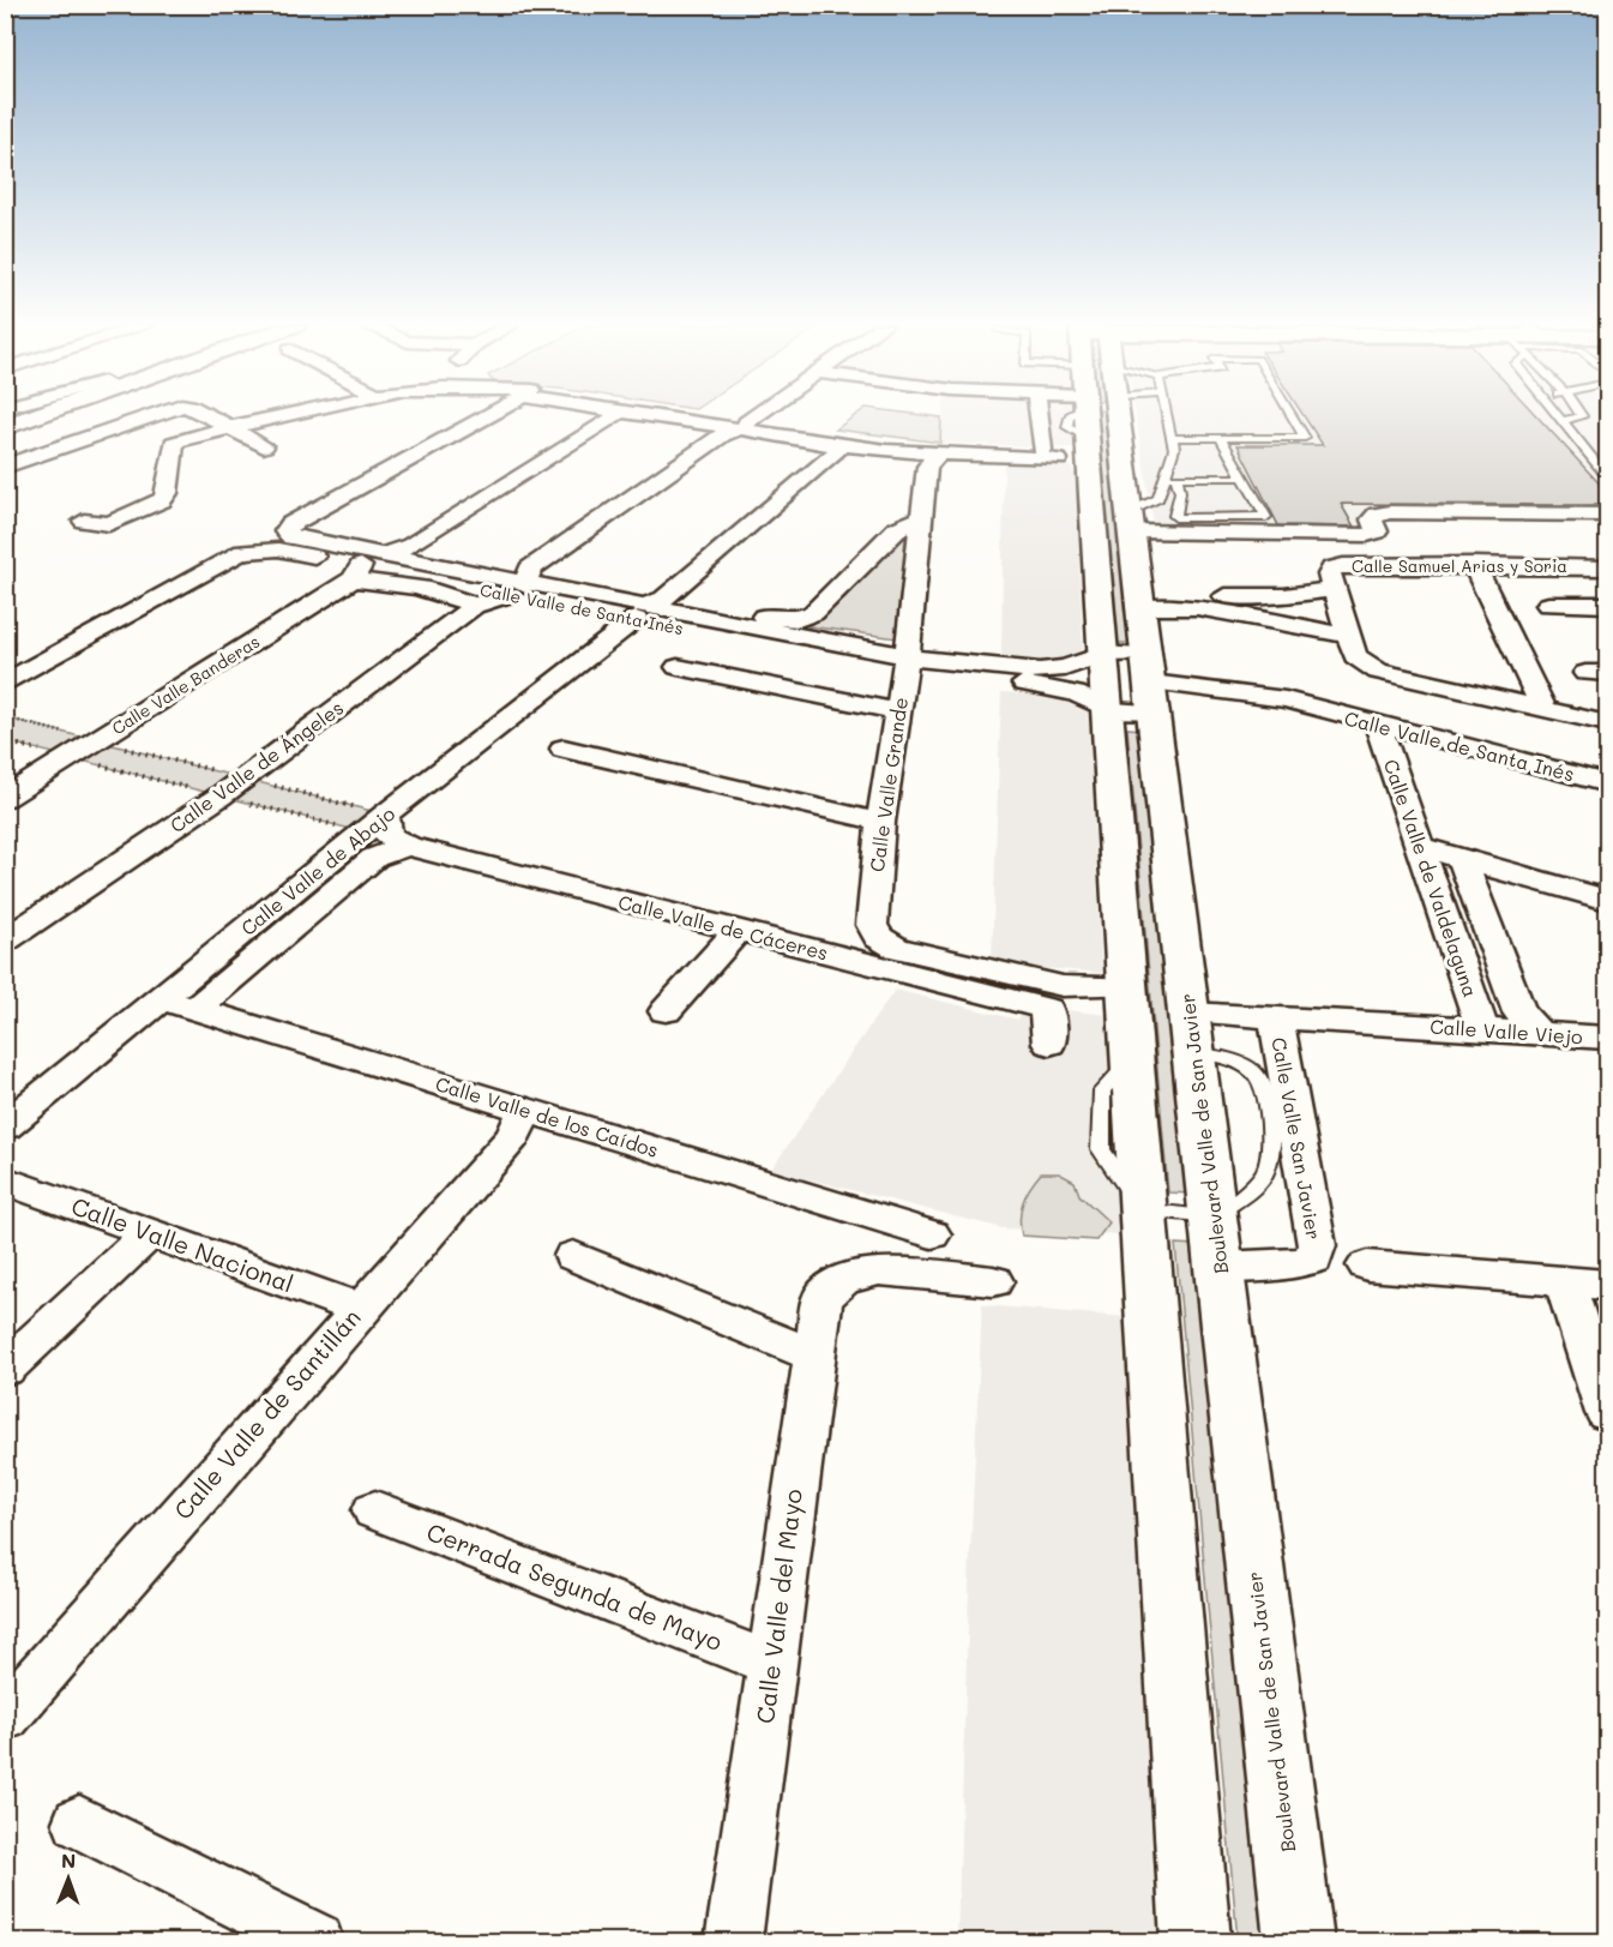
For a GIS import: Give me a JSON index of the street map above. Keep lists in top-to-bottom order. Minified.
{"streets":{"main road":["Boulevard Valle de San Javier"],"street":["Calle Samuel Arias y Soria","Calle Valle de Santa Inés","Calle Valle Banderas","Calle Valle de Ángeles","Calle Valle Grande","Calle Valle de Abajo","Calle Valle de Valdelaguna","Calle Valle de Cáceres","Calle Valle Viejo","Calle Valle de los Caídos","Calle Valle San Javier","Calle Valle Nacional","Calle Valle de Santillán","Cerrada Segunda de Mayo","Calle Valle del Mayo"]},"crossings":[["Calle Samuel Arias y Soria","Boulevard Valle de San Javier"],["Calle Valle de Santa Inés","Calle Valle Banderas"],["Calle Valle de Santa Inés","Calle Valle de Ángeles"],["Calle Valle de Santa Inés","Calle Valle Grande"],["Calle Valle de Santa Inés","Calle Valle de Abajo"],["Calle Valle de Santa Inés","Calle Valle de Valdelaguna"],["Calle Valle de Santa Inés","Boulevard Valle de San Javier"],["Calle Valle de Abajo","Calle Valle de Cáceres"],["Calle Valle de Abajo","Calle Valle de los Caídos"],["Calle Valle de Valdelaguna","Calle Valle Viejo"],["Calle Valle Viejo","Boulevard Valle de San Javier"],["Calle Valle Viejo","Calle Valle San Javier"],["Calle Valle de los Caídos","Calle Valle de Santillán"],["Boulevard Valle de San Javier","Calle Valle San Javier"],["Calle Valle Nacional","Calle Valle de Santillán"],["Cerrada Segunda de Mayo","Calle Valle del Mayo"]],"north":"top"}
